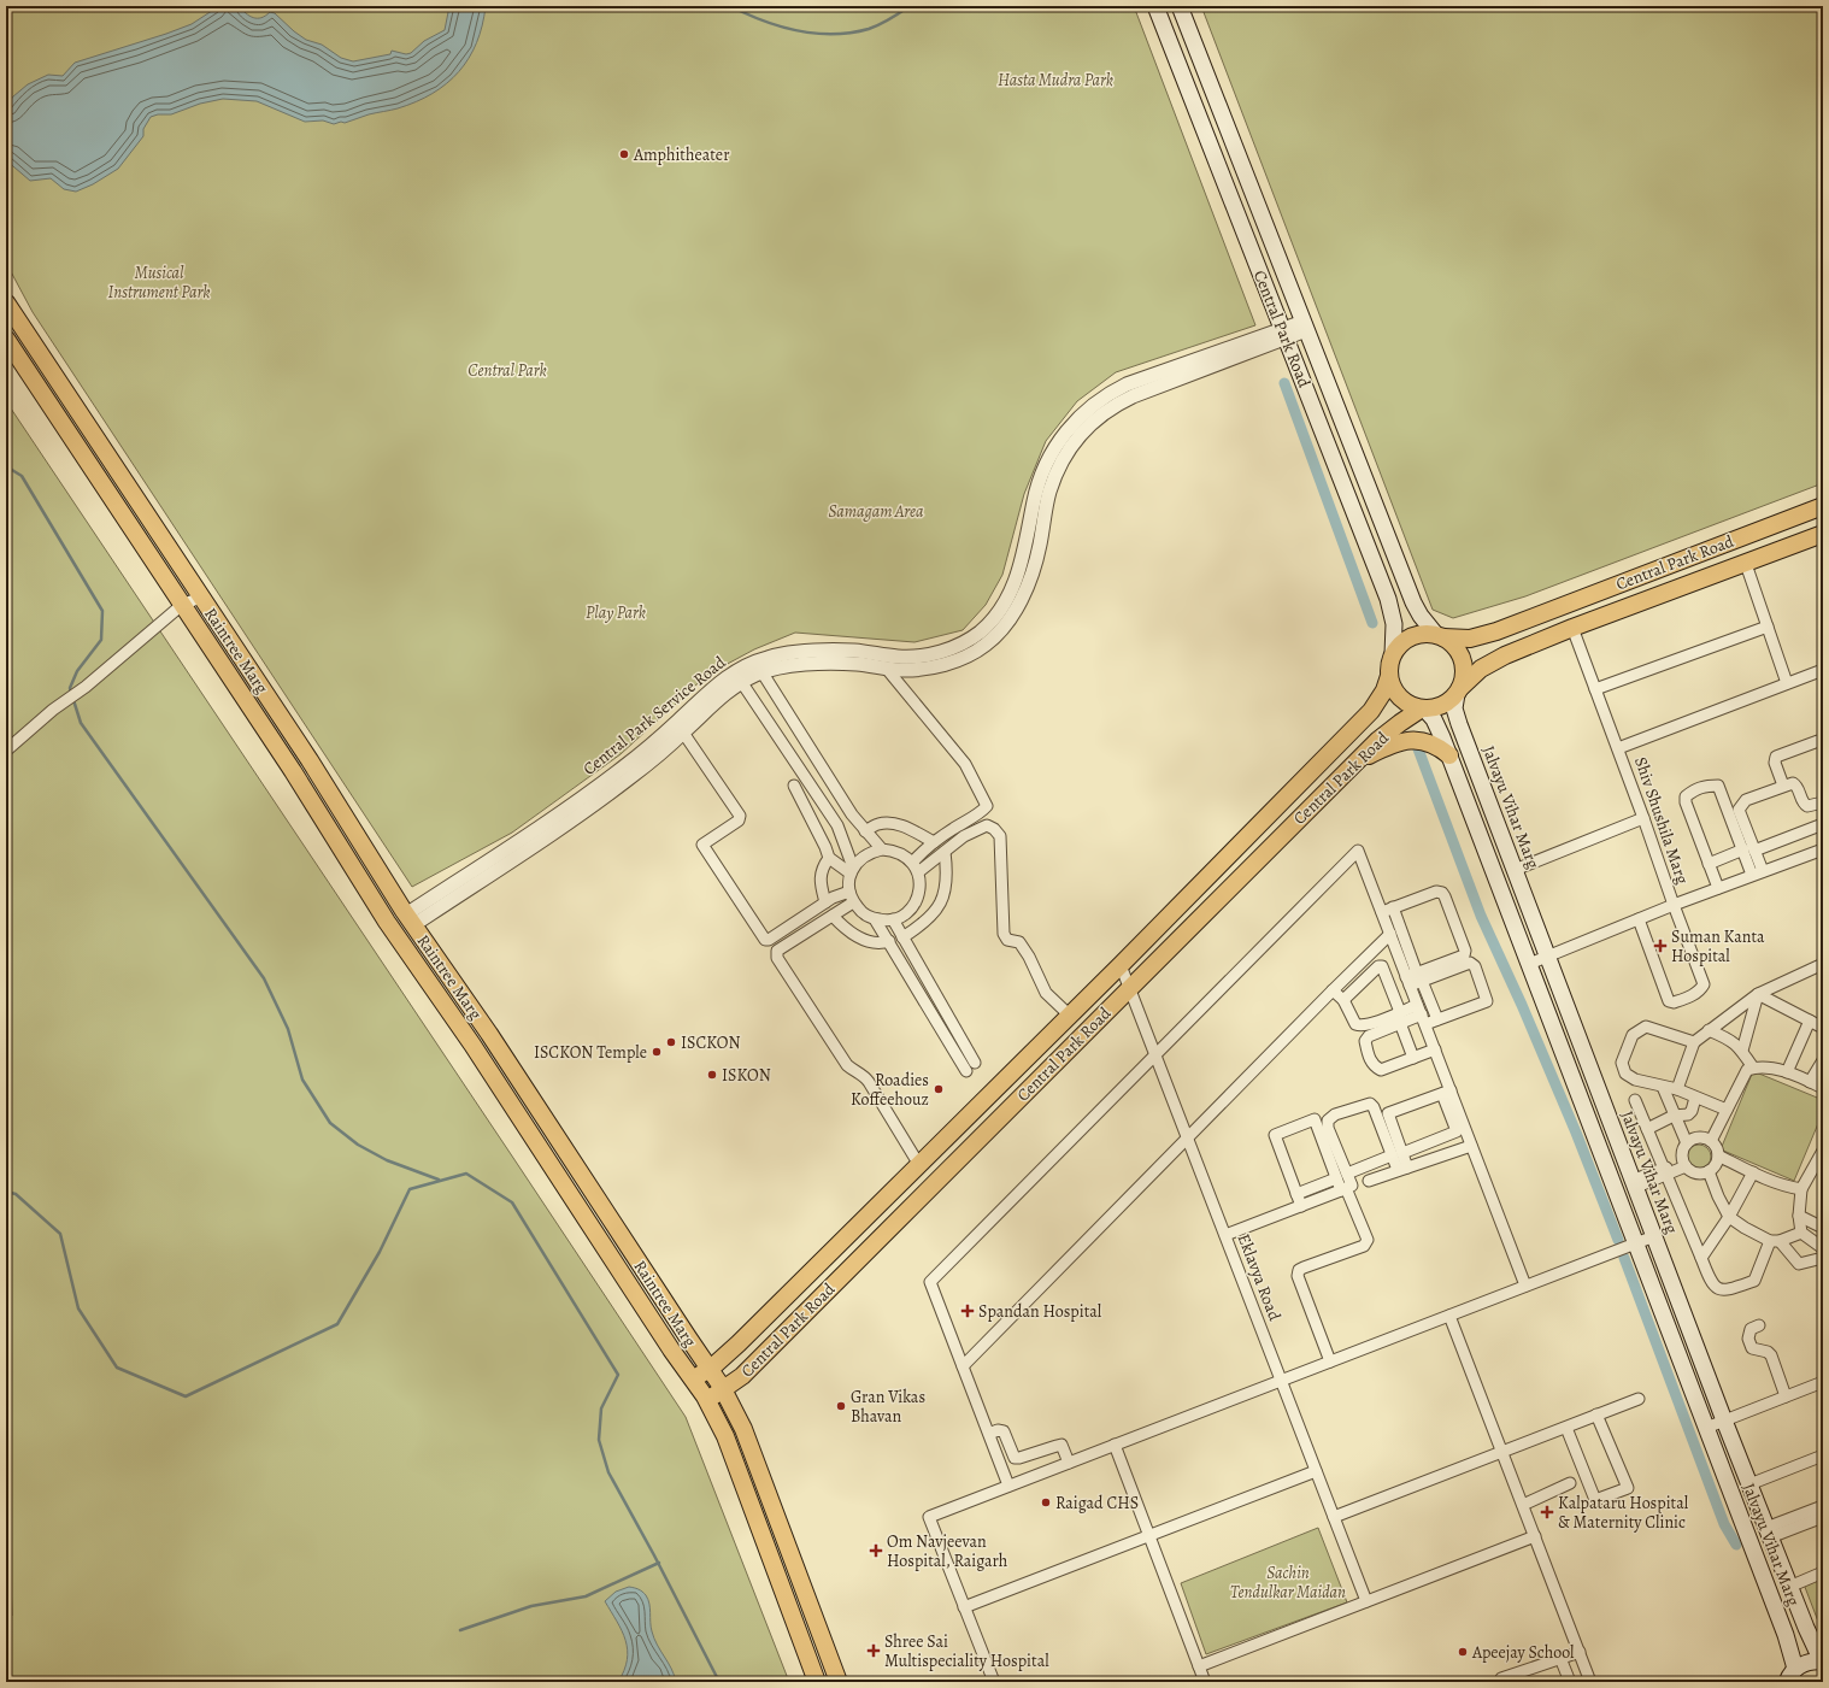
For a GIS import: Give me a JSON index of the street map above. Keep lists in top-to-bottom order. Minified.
{"streets":{"main road":["Central Park Road","Raintree Marg","Jalvayu Vihar Marg"],"street":["Central Park Service Road","Shiv Shushila Marg","Eklavya Road"]},"crossings":[["Central Park Road","Raintree Marg"],["Central Park Road","Central Park Service Road"],["Central Park Road","Jalvayu Vihar Marg"],["Central Park Road","Shiv Shushila Marg"],["Central Park Road","Eklavya Road"],["Raintree Marg","Central Park Service Road"]],"parks":["Hasta Mudra Park","Musical Instrument Park","Central Park","Samagam Area","Play Park","Sachin Tendulkar Maidan"],"places":{"other":["Amphitheater","ISCKON","ISCKON Temple","ISKON","Roadies Koffeehouz","Gran Vikas Bhavan","Raigad CHS","Apeejay School"],"health":["Suman Kanta Hospital","Spandan Hospital","Kalpataru Hospital & Maternity Clinic","Om Navjeevan Hospital, Raigarh","Shree Sai Multispeciality Hospital"]}}
